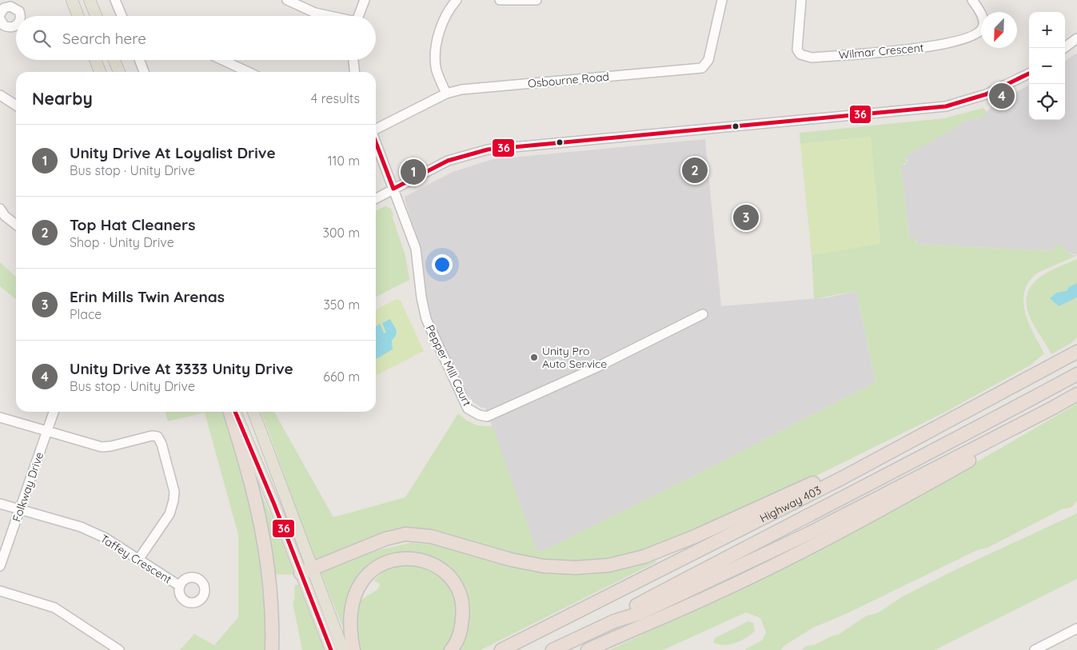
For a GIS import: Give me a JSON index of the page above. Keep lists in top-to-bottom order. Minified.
{"streets":{"highway":["Highway 403"],"street":["Wilmar Crescent","Osbourne Road","Pepper Mill Court","Folkway Drive","Taffey Crescent"]},"crossings":[["Folkway Drive","Taffey Crescent"]],"places":["Unity Pro Auto Service"],"lines":["transit line 36"],"north":"bottom left","page":{"map_buttons":["+","−"],"search":"Search here","heading":["Nearby","4 results"],"pins":["4","2","1","3"],"list":[{"mark":"1","name":"Unity Drive At Loyalist Drive","note":"Bus stop · Unity Drive","value":"110 m"},{"mark":"2","name":"Top Hat Cleaners","note":"Shop · Unity Drive","value":"300 m"},{"mark":"3","name":"Erin Mills Twin Arenas","note":"Place","value":"350 m"},{"mark":"4","name":"Unity Drive At 3333 Unity Drive","note":"Bus stop · Unity Drive","value":"660 m"}]}}
